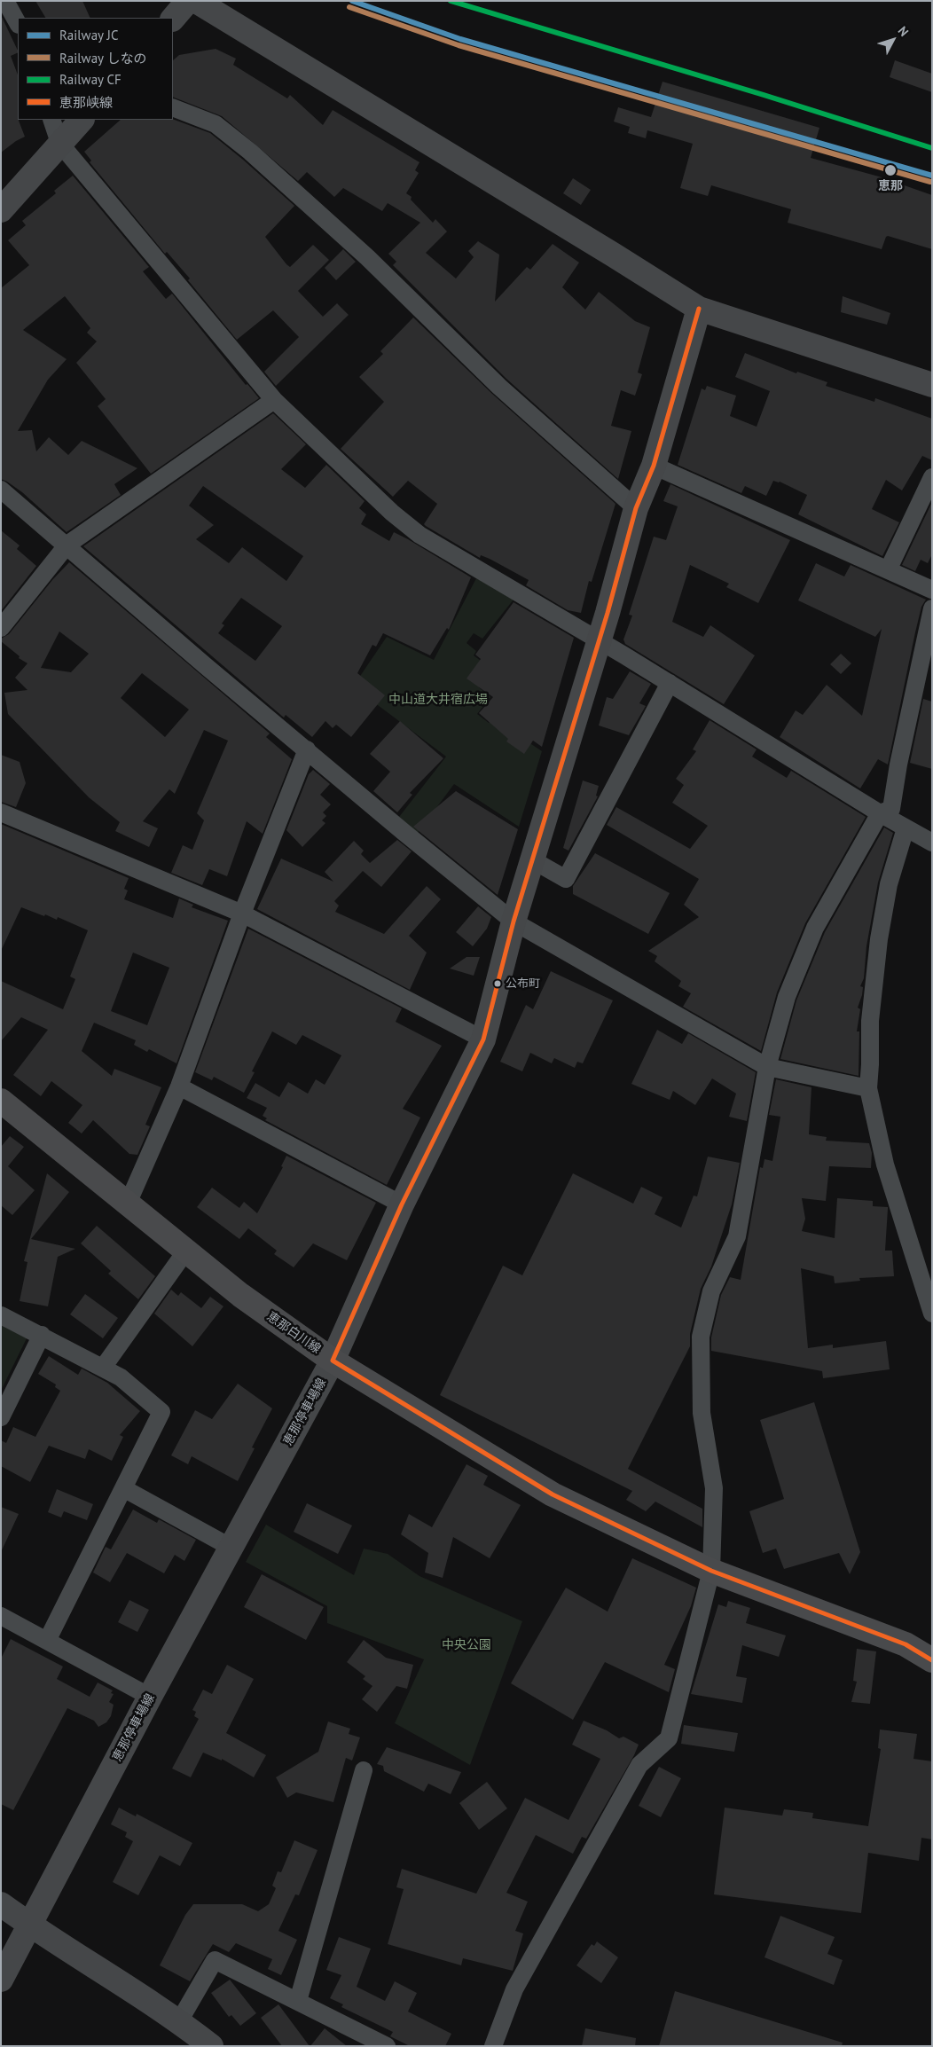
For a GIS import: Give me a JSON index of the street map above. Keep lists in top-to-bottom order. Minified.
{"streets":{"main road":["恵那白川線","恵那停車場線"]},"crossings":[["恵那白川線","恵那停車場線"]],"parks":["中山道大井宿広場","中央公園"],"places":["恵那","公布町"],"lines":["rail line JC","rail line CF","rail line しなの","transit line 恵那峡線"],"legend":["Railway JC","Railway しなの","Railway CF","恵那峡線"],"north":"top right"}
